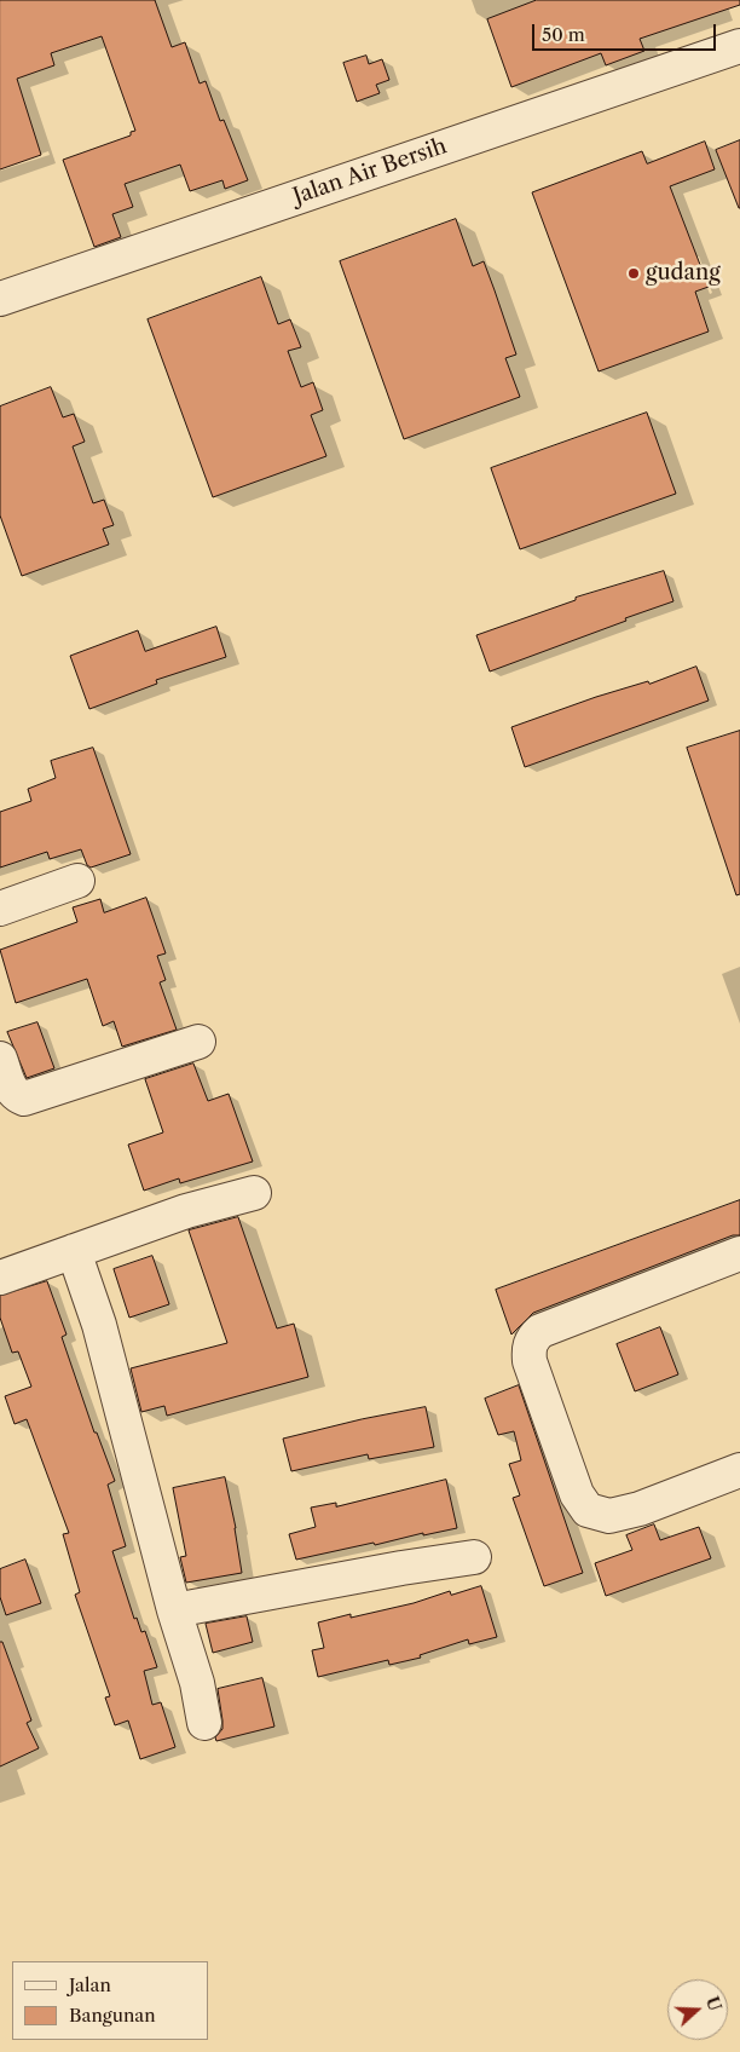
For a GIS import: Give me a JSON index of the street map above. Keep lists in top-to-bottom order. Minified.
{"streets":{"street":["Jalan Air Bersih"]},"places":["gudang"],"legend":["Jalan","Bangunan"],"scale_bar":"50 m","north":"right"}
